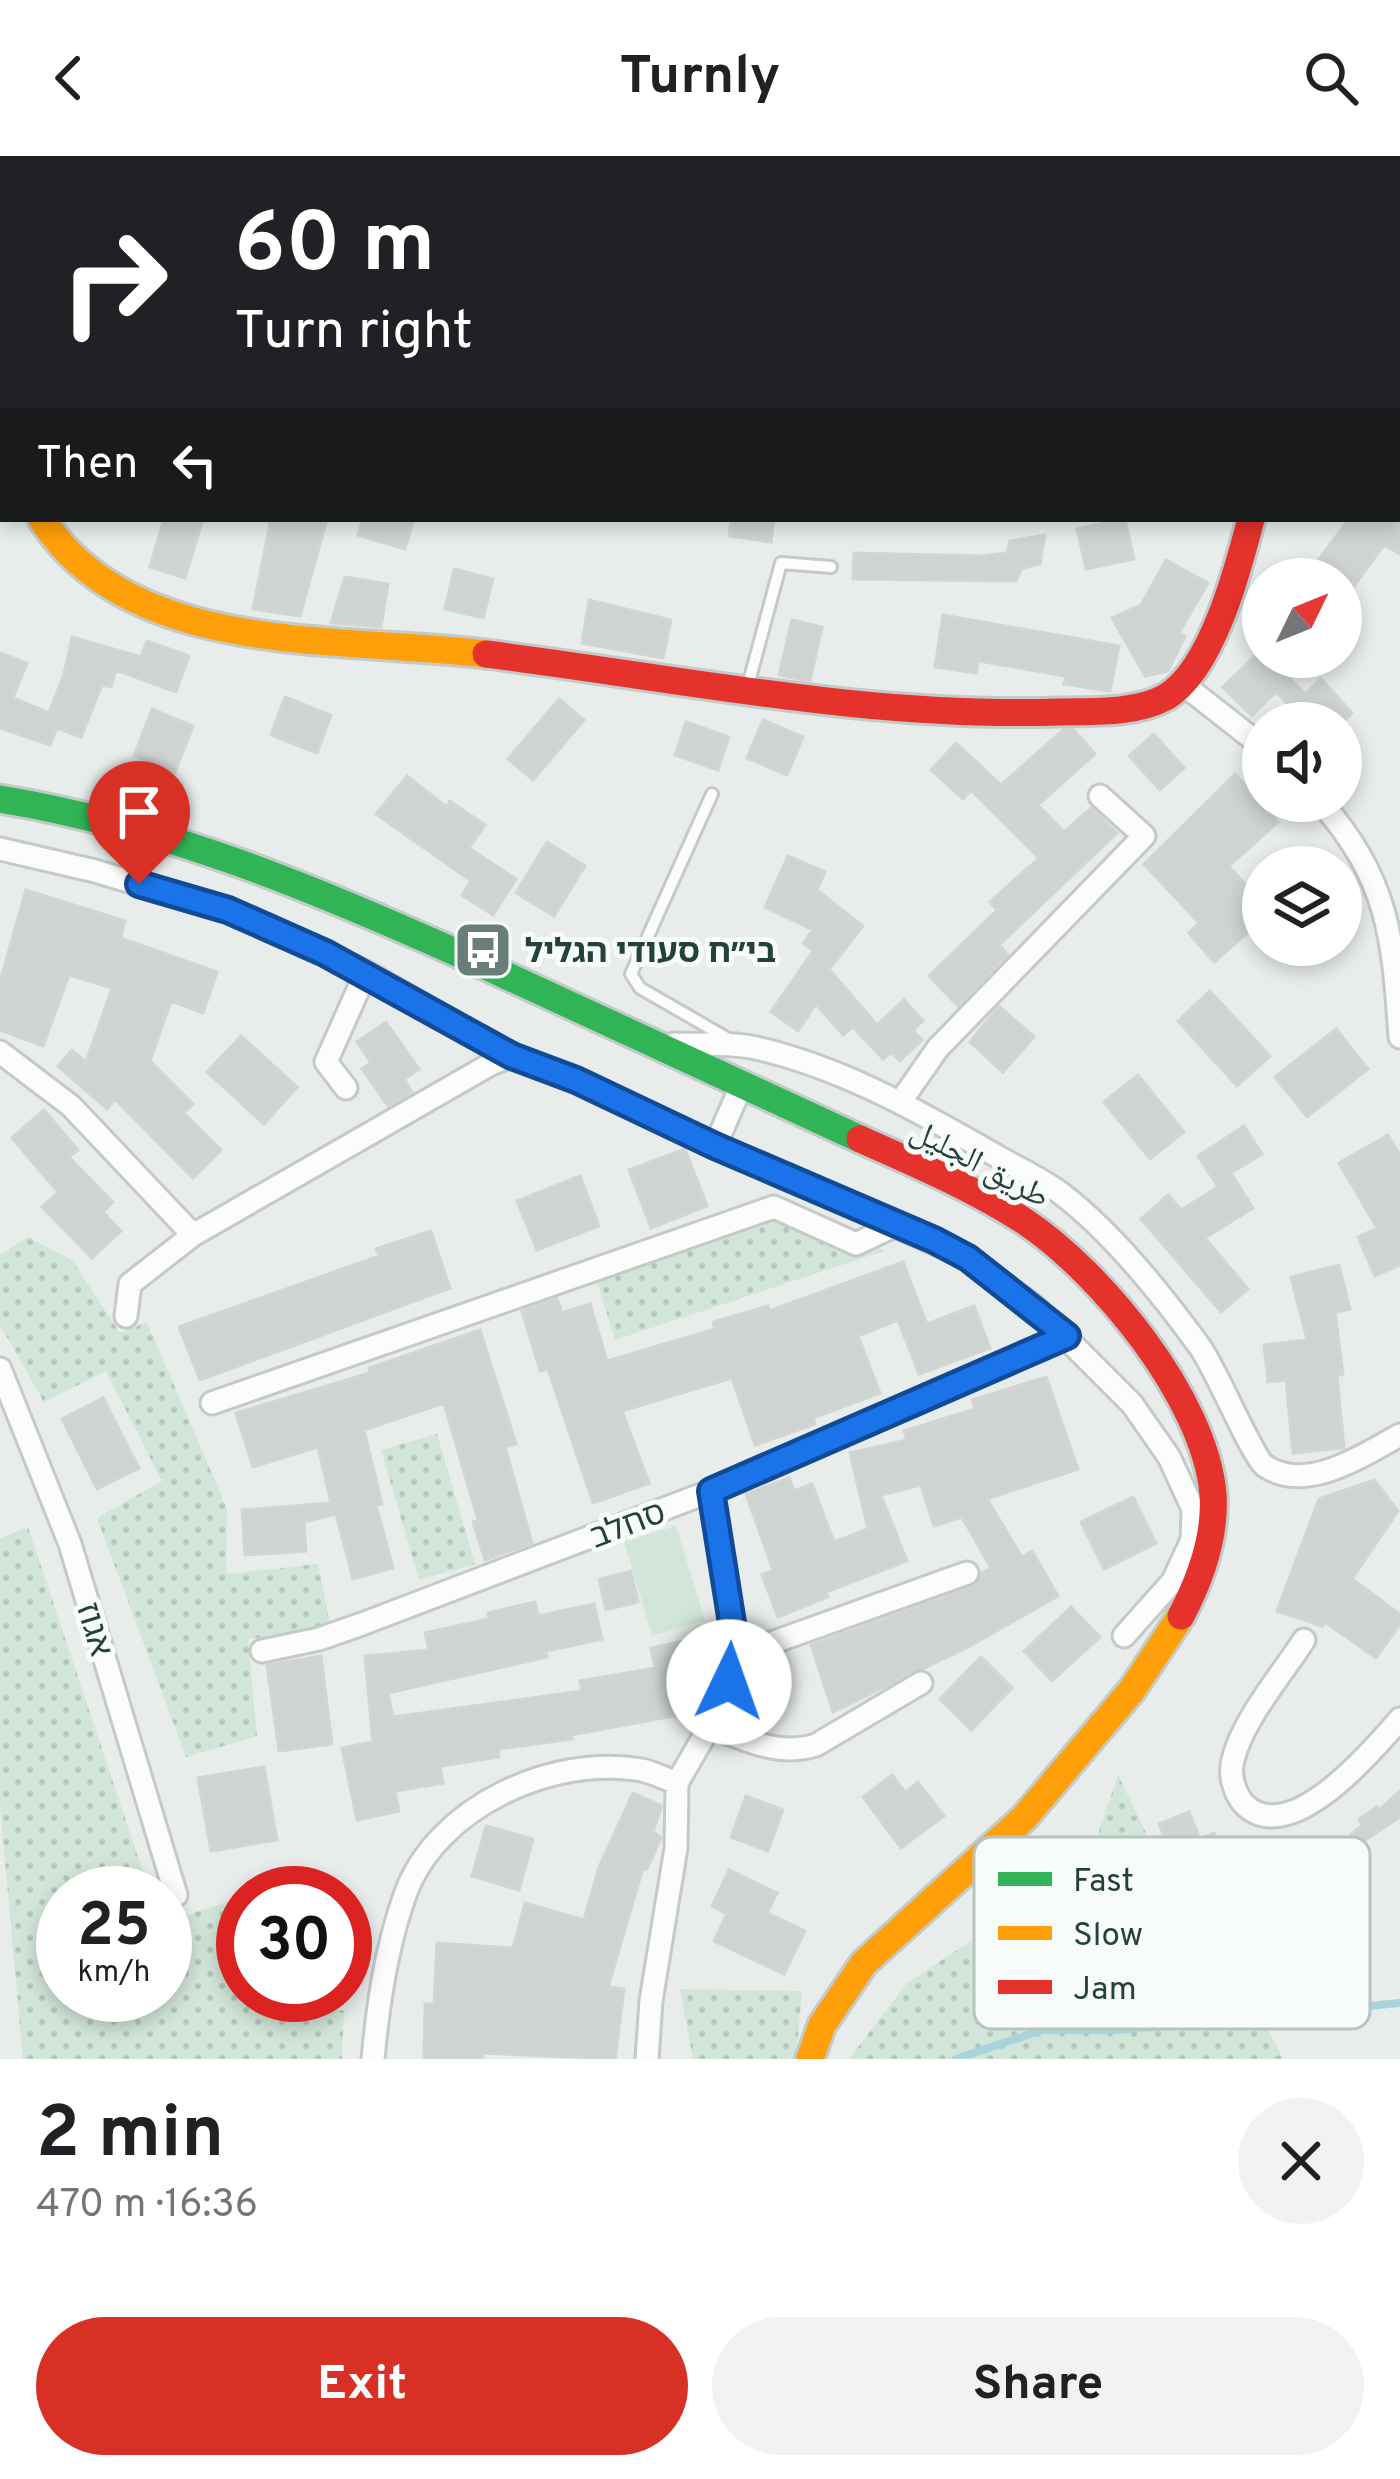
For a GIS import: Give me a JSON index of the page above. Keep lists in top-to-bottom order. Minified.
{"streets":{"main road":["طريق الجليل"],"street":["סחלב","אגוז"]},"places":{"bus stop":["בי״ח סעודי הגליל"]},"legend":["Fast","Slow","Jam"],"north":"top right","page":{"header":"Turnly","turn":["60 m","Turn right"],"then":"Then","speed":"25 km/h","limit":"30","heading":["2 min","470 m · 16:36"],"buttons":["Exit","Share"]}}
